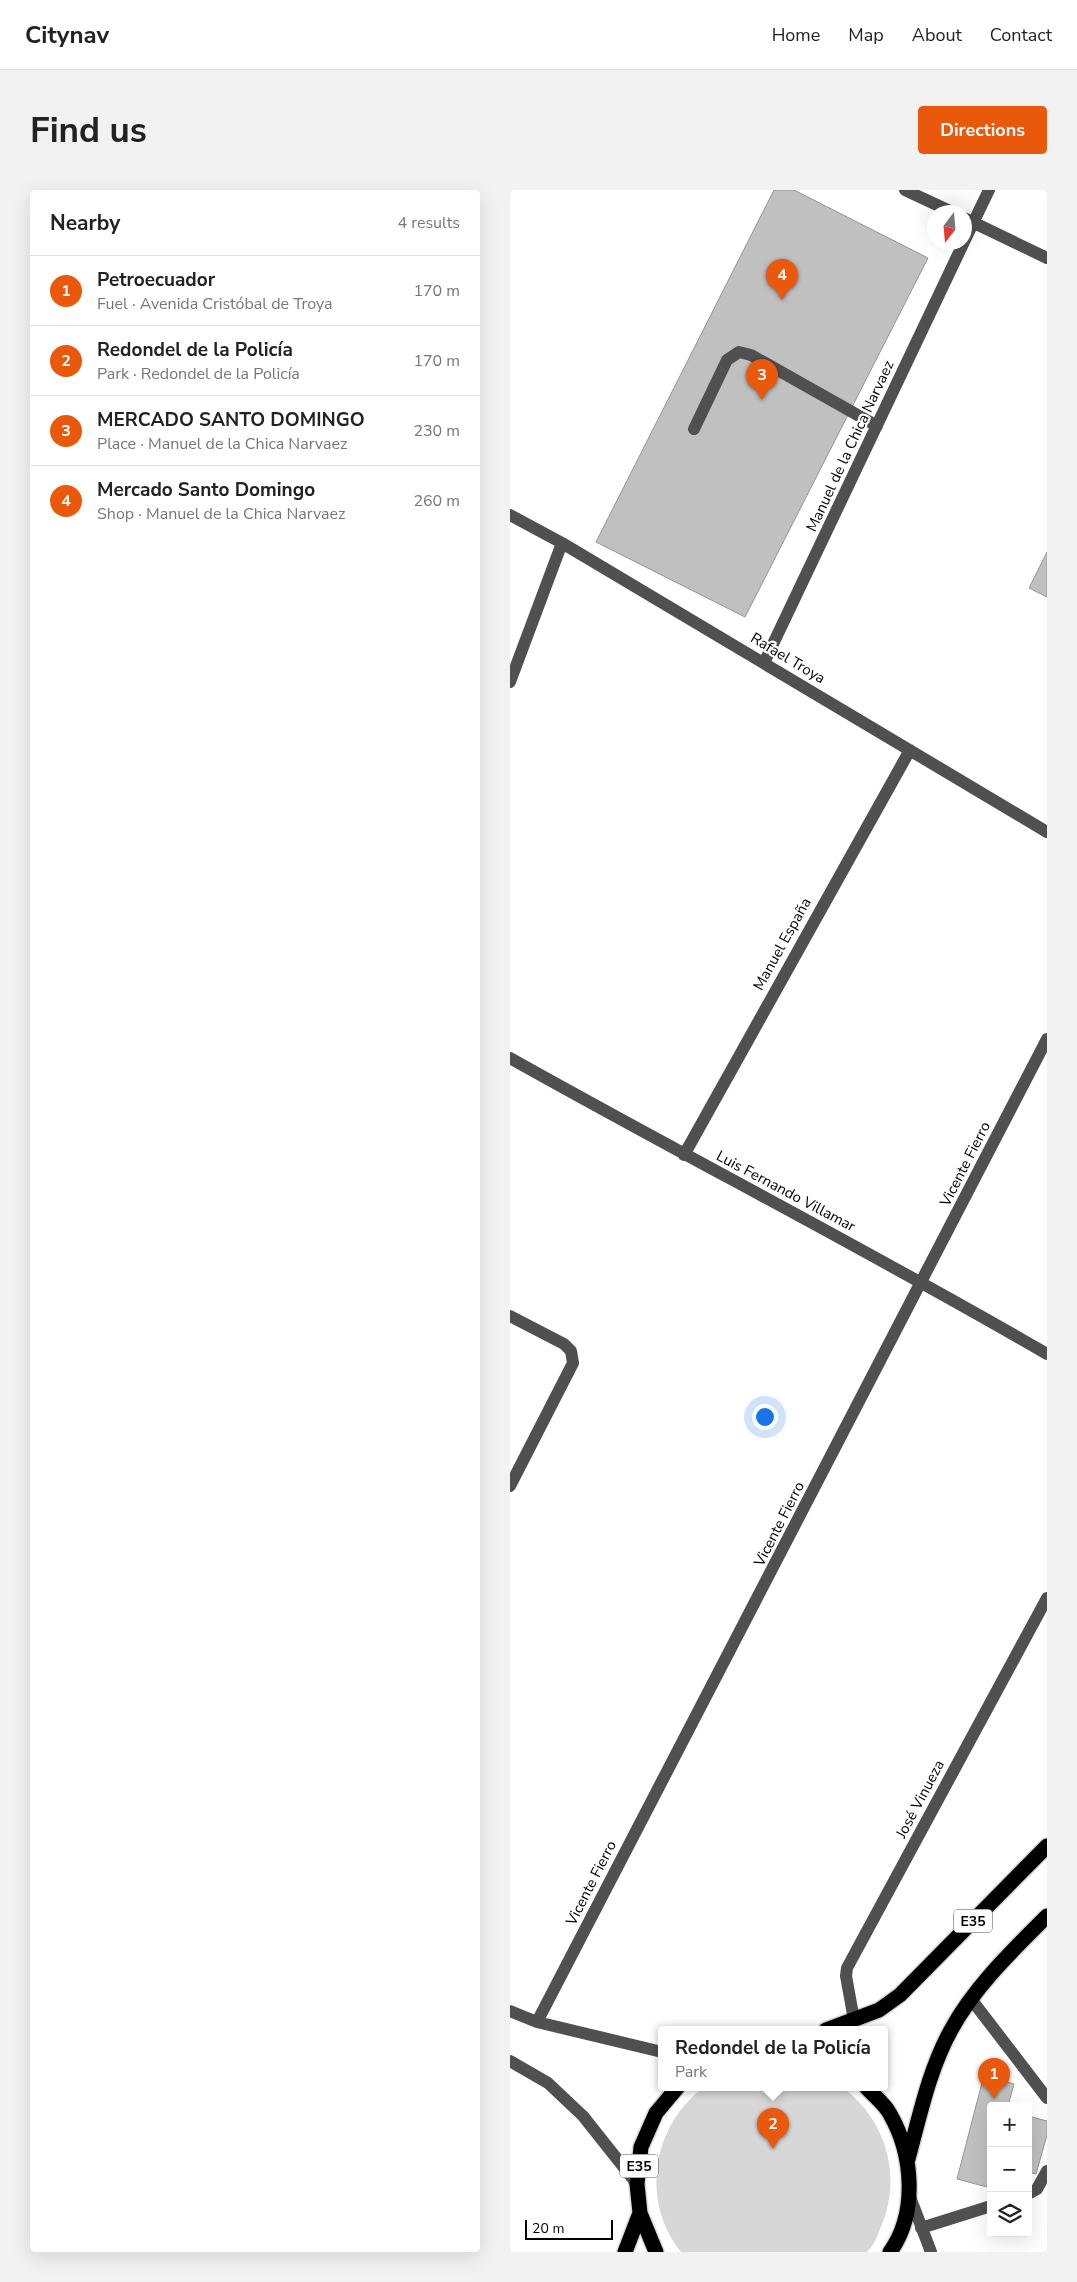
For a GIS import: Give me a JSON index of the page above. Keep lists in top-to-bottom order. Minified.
{"streets":{"highway":["E35"],"street":["Manuel de la Chica Narvaez","Rafael Troya","Manuel España","Vicente Fierro","Luis Fernando Villamar","José Vinueza"]},"crossings":[["Manuel de la Chica Narvaez","Rafael Troya"],["Rafael Troya","Manuel España"],["Manuel España","Luis Fernando Villamar"],["Vicente Fierro","Luis Fernando Villamar"],["José Vinueza","E35"]],"scale_bar":"20 m","north":"bottom","page":{"header":"Citynav","nav":["Home","Map","About","Contact"],"buttons":"Directions","title":"Find us","heading":["Nearby","4 results"],"list":[{"mark":"1","name":"Petroecuador","note":"Fuel · Avenida Cristóbal de Troya","value":"170 m"},{"mark":"2","name":"Redondel de la Policía","note":"Park · Redondel de la Policía","value":"170 m"},{"mark":"3","name":"MERCADO SANTO DOMINGO","note":"Place · Manuel de la Chica Narvaez","value":"230 m"},{"mark":"4","name":"Mercado Santo Domingo","note":"Shop · Manuel de la Chica Narvaez","value":"260 m"}],"pins":["4","3","1","2"],"popup":["Redondel de la Policía","Park"],"map_buttons":["+","−"],"scale":"20 m"}}
